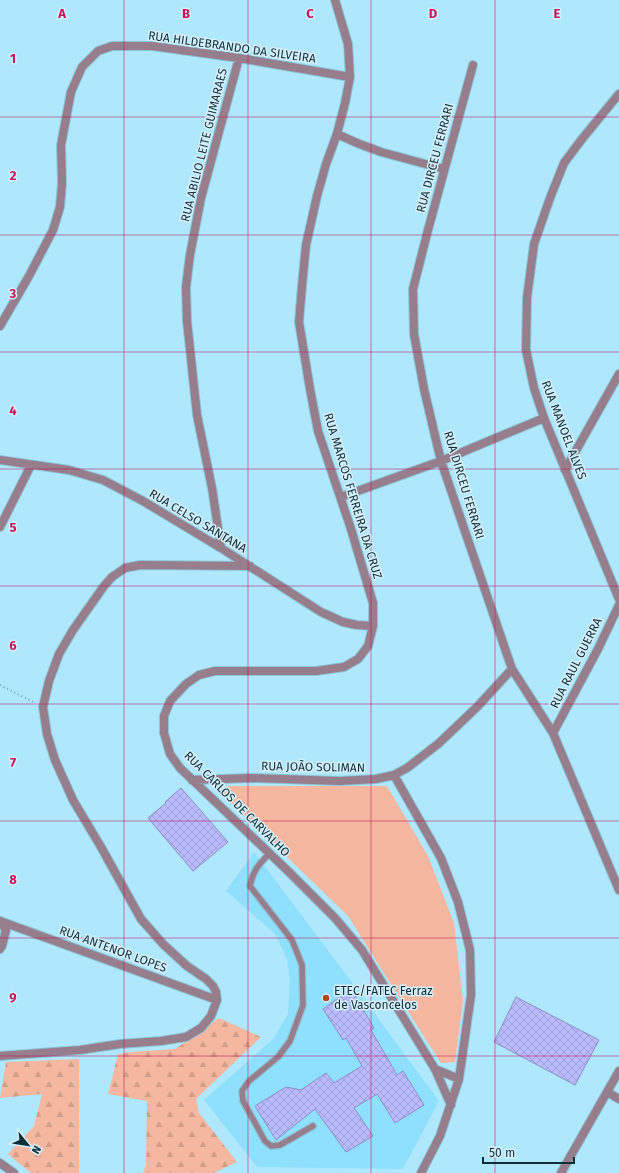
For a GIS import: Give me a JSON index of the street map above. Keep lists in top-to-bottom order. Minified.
{"streets":{"street":["RUA HILDEBRANDO DA SILVEIRA","RUA ABILIO LEITE GUIMARAES","RUA DIRCEU FERRARI","RUA MANOEL ALVES","RUA MARCOS FERREIRA DA CRUZ","RUA CELSO SANTANA","RUA RAUL GUERRA","RUA JOÃO SOLIMAN","RUA CARLOS DE CARVALHO","RUA ANTENOR LOPES"]},"crossings":[["RUA HILDEBRANDO DA SILVEIRA","RUA ABILIO LEITE GUIMARAES"],["RUA HILDEBRANDO DA SILVEIRA","RUA MARCOS FERREIRA DA CRUZ"],["RUA ABILIO LEITE GUIMARAES","RUA CELSO SANTANA"],["RUA DIRCEU FERRARI","RUA RAUL GUERRA"],["RUA DIRCEU FERRARI","RUA JOÃO SOLIMAN"],["RUA MARCOS FERREIRA DA CRUZ","RUA CELSO SANTANA"],["RUA MARCOS FERREIRA DA CRUZ","RUA CARLOS DE CARVALHO"],["RUA JOÃO SOLIMAN","RUA CARLOS DE CARVALHO"]],"places":["ETEC/FATEC Ferraz de Vasconcelos"],"scale_bar":"50 m","north":"bottom right","grid":{"columns":["A","B","C","D","E"],"rows":["1","2","3","4","5","6","7","8","9"]}}
